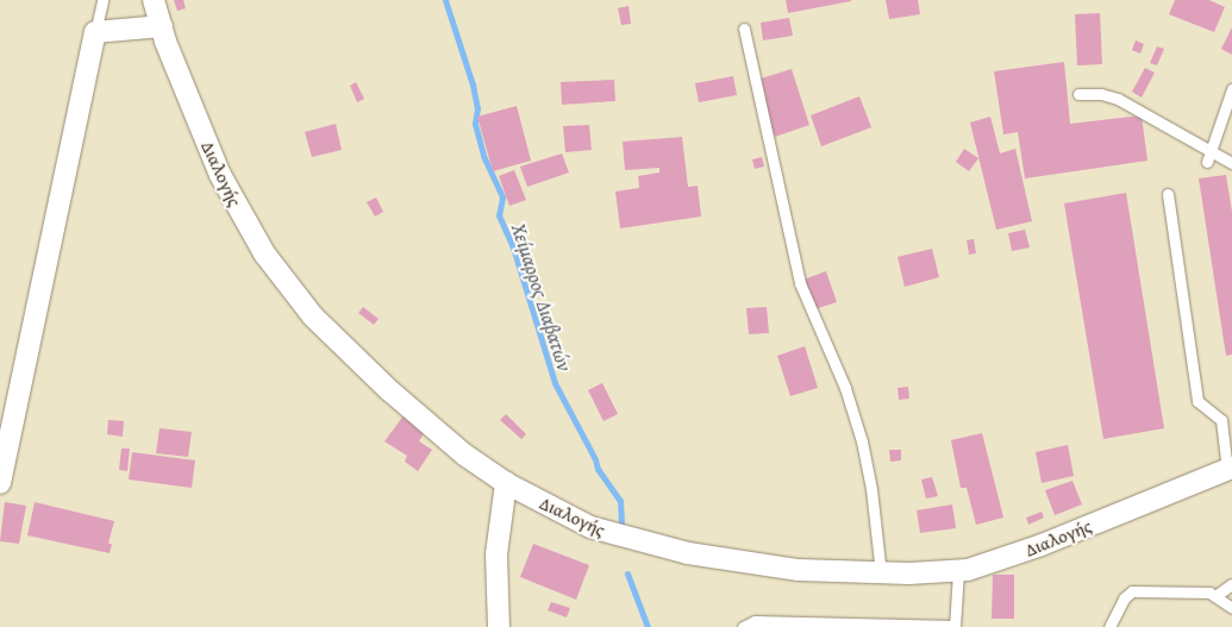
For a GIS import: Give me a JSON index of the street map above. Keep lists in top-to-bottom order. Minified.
{"streets":{"street":["Διαλογής"]},"water":["Χείμαρρος Διαβατών"]}
